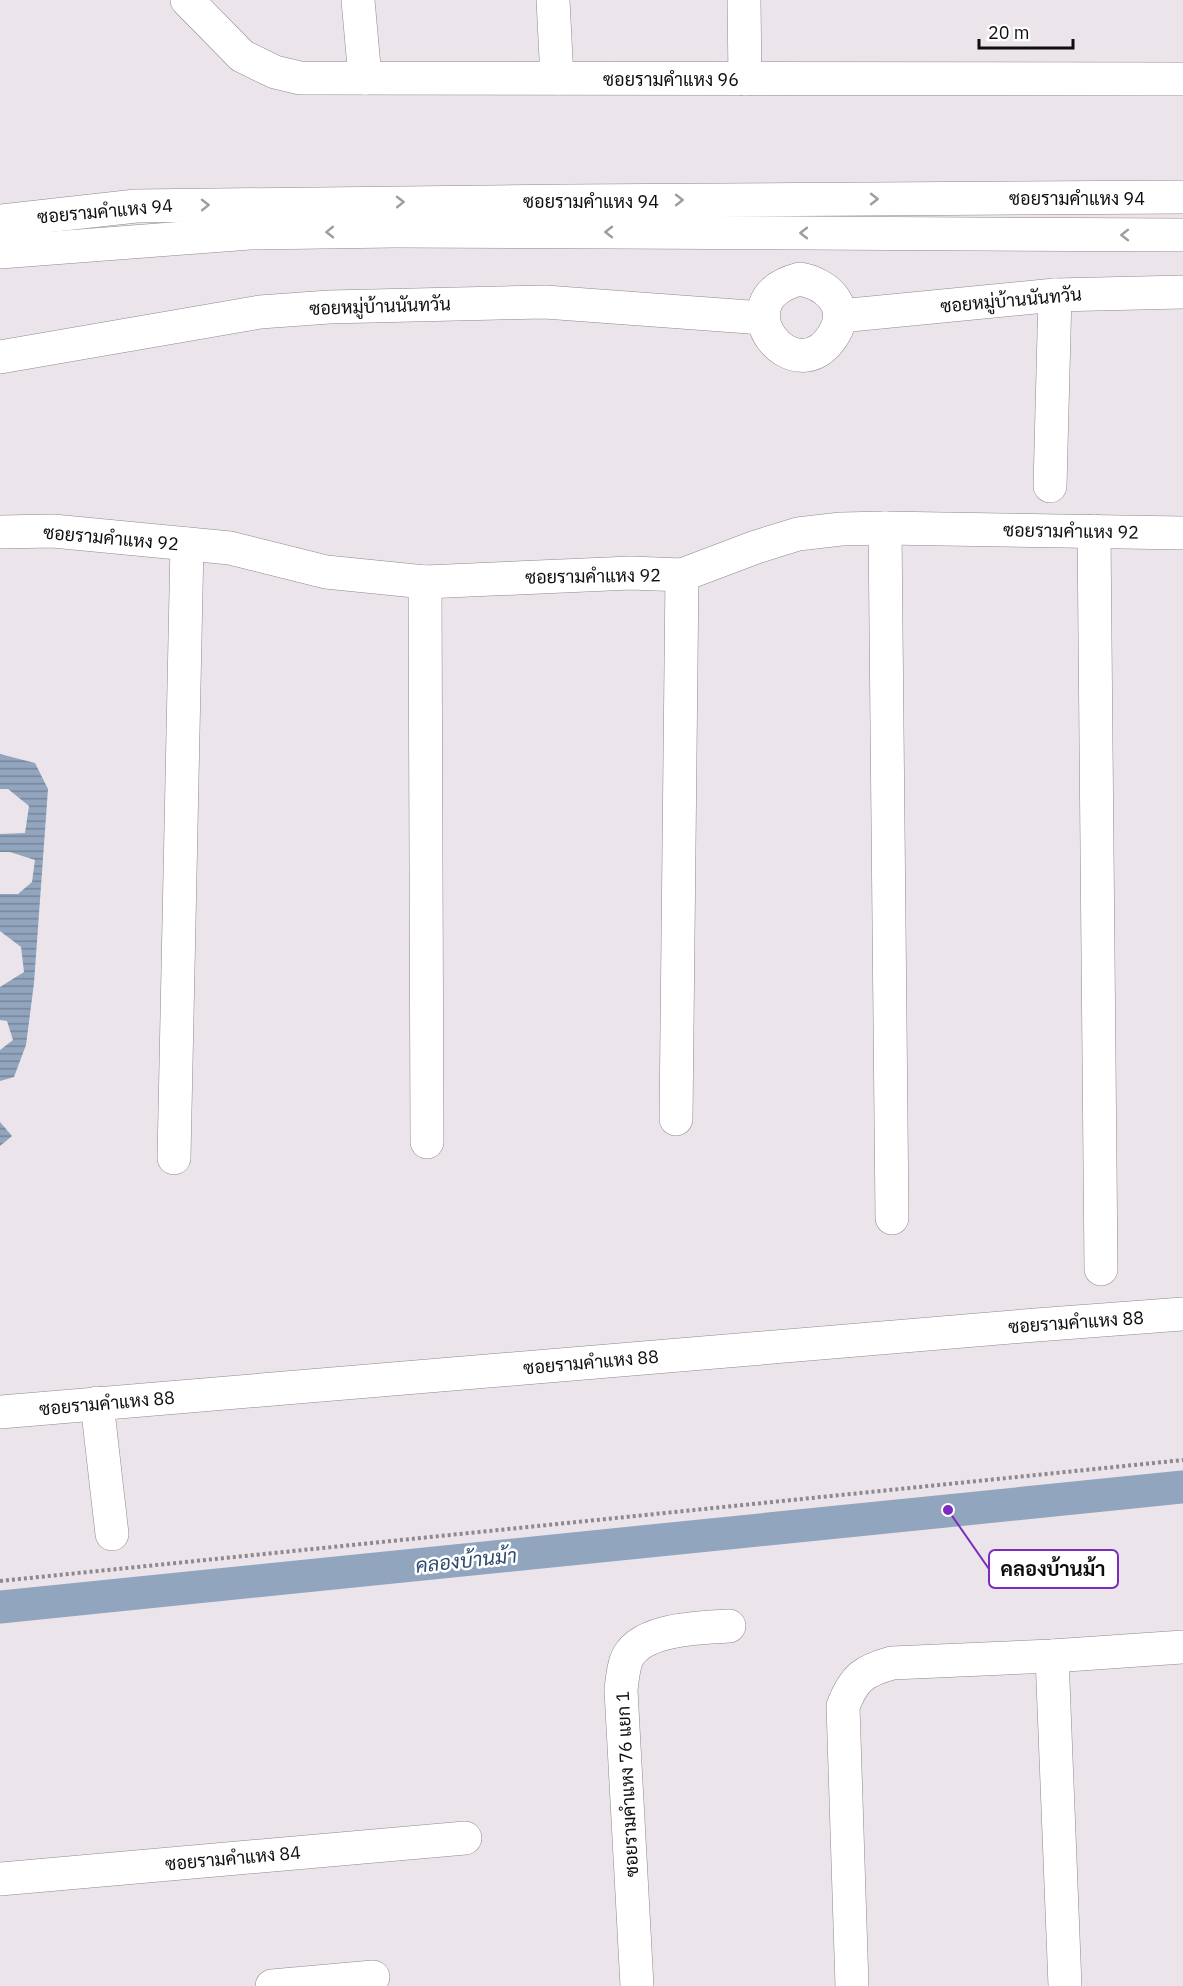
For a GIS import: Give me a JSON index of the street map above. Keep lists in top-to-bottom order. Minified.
{"streets":{"street":["ซอยรามคําแหง 96","ซอยรามคําแหง 94","ซอยหมู่บ้านนันทวัน","ซอยรามคําแหง 92","ซอยรามคำแหง 88","ซอยรามคำแหง 76 แยก 1","ซอยรามคำแหง 84"]},"water":["คลองบ้านม้า"],"places":["คลองบ้านม้า"],"scale_bar":"20 m"}
